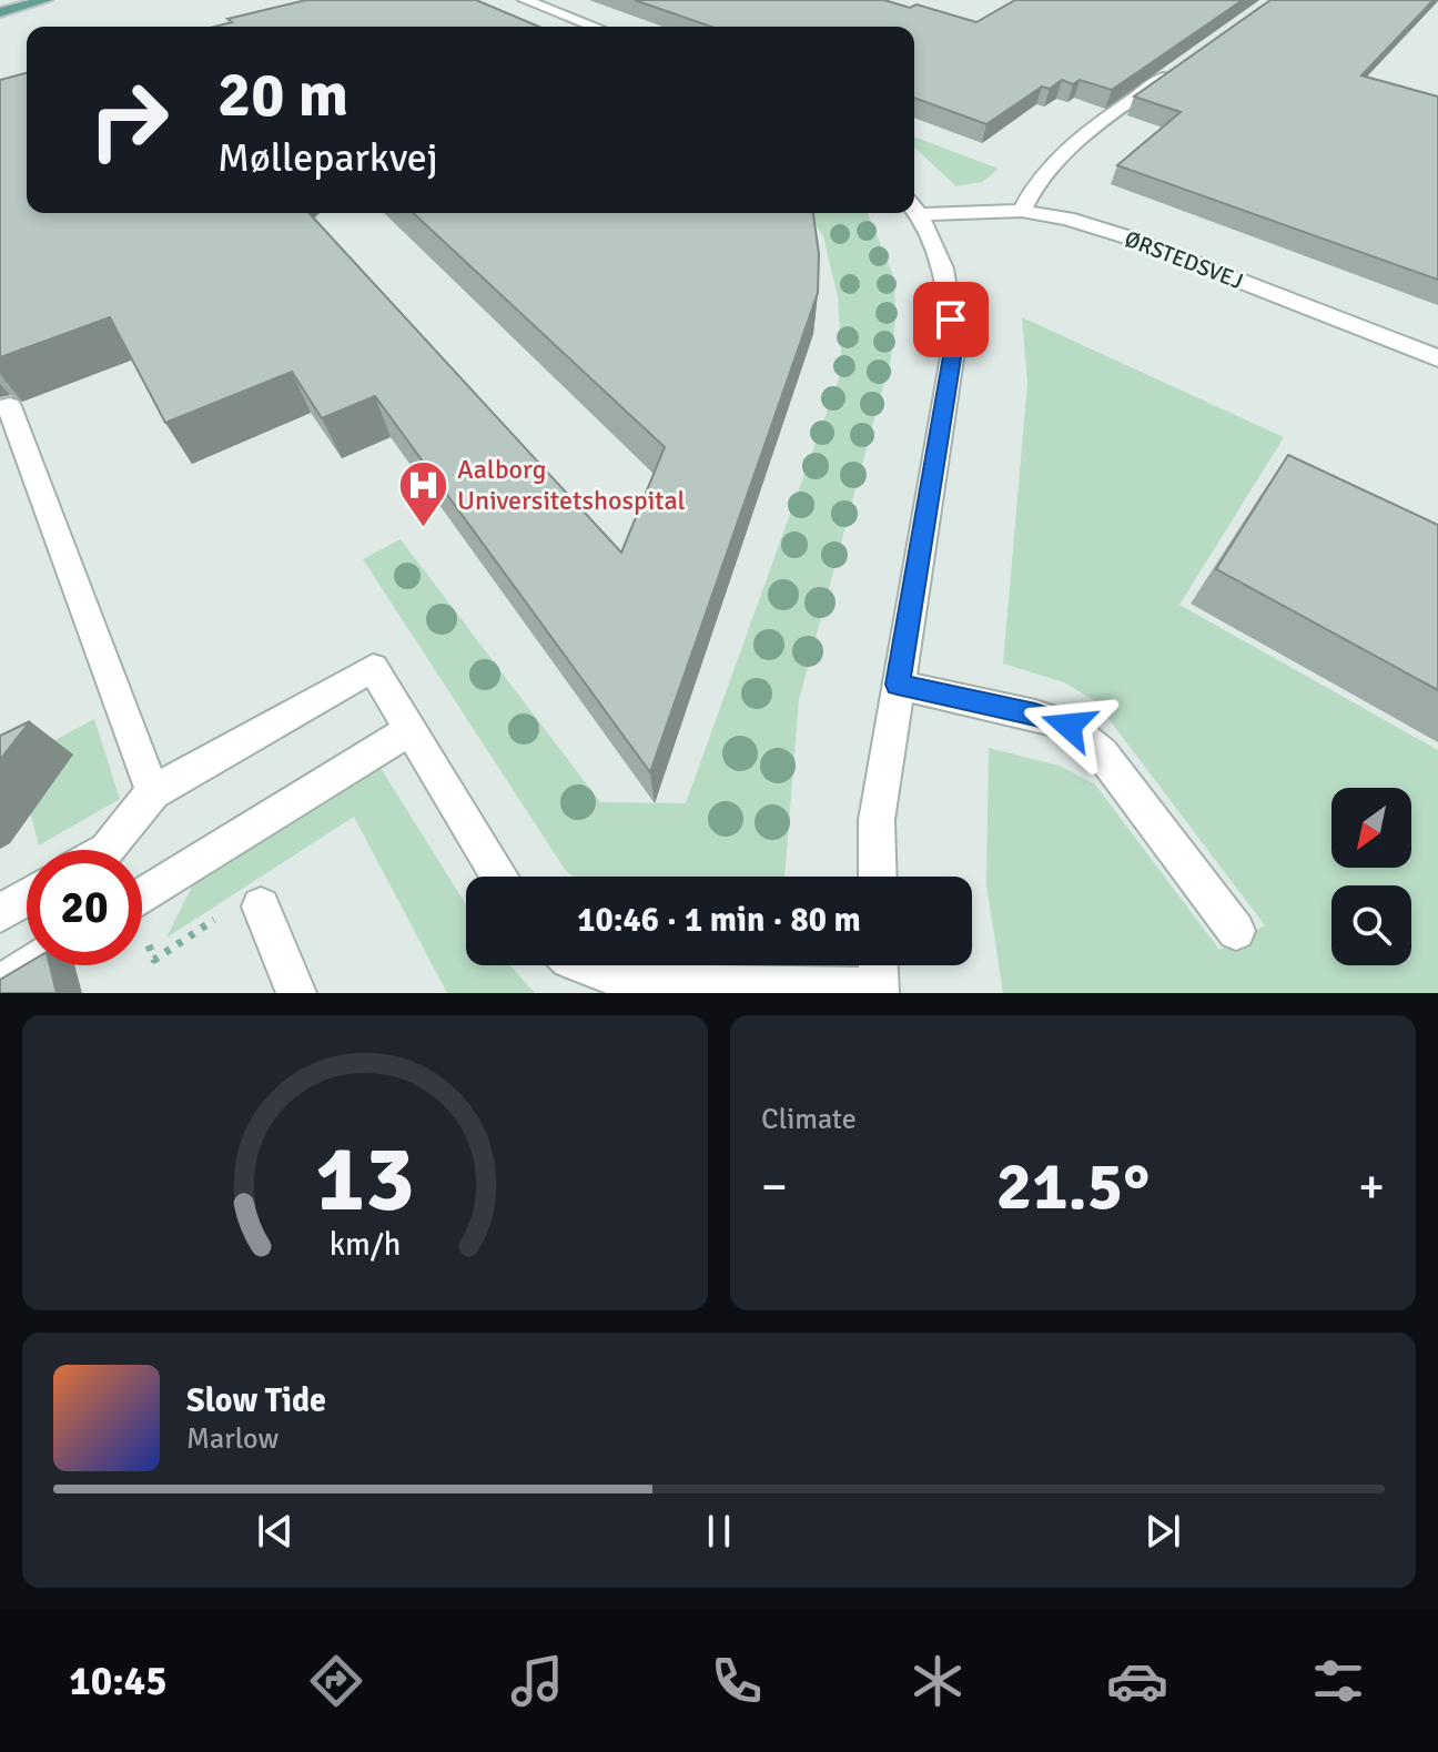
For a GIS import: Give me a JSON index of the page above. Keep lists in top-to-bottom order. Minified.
{"streets":{"street":["ØRSTEDSVEJ"]},"places":{"hospital":["Aalborg Universitetshospital"]},"north":"bottom left","page":{"turn":["20 m","Mølleparkvej"],"limit":"20","trip":"10:46 · 1 min · 80 m","tile":"Climate","heat":["−","21.5°","+"],"song":["Slow Tide","Marlow"],"tabs":"10:45","gauge":["13","km/h"]}}
